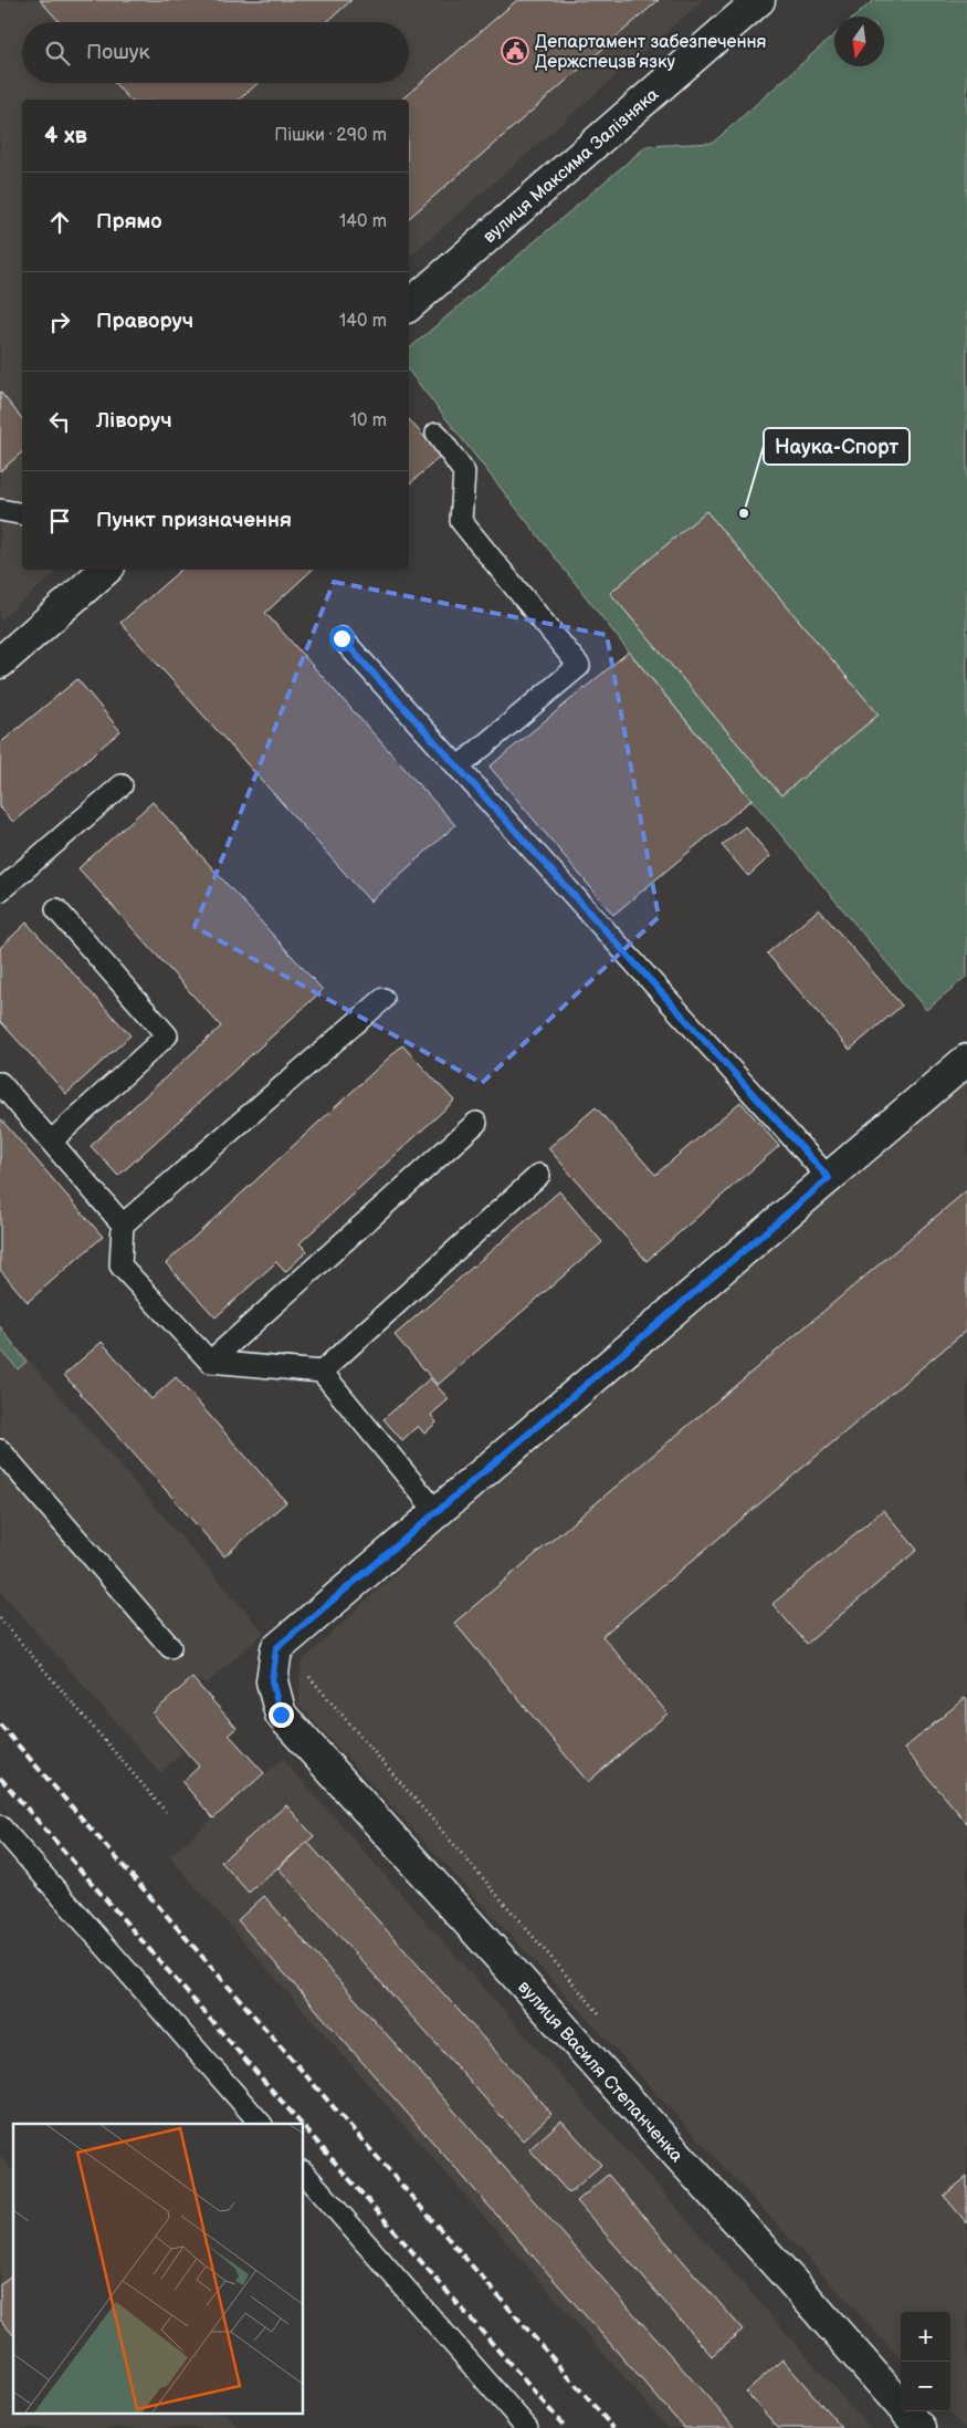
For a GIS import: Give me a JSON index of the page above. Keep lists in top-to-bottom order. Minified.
{"streets":{"street":["вулиця Максима Залізняка","вулиця Василя Степанченка"]},"places":{"public building":["Департамент забезпечення Держспецзв’язку"],"other":["Наука-Спорт"]},"north":"bottom","page":{"search":"Пошук","heading":["4 хв","Пішки · 290 m"],"list":[["Прямо","140 m"],["Праворуч","140 m"],["Ліворуч","10 m"],"Пункт призначення"],"map_buttons":["+","−"]}}
